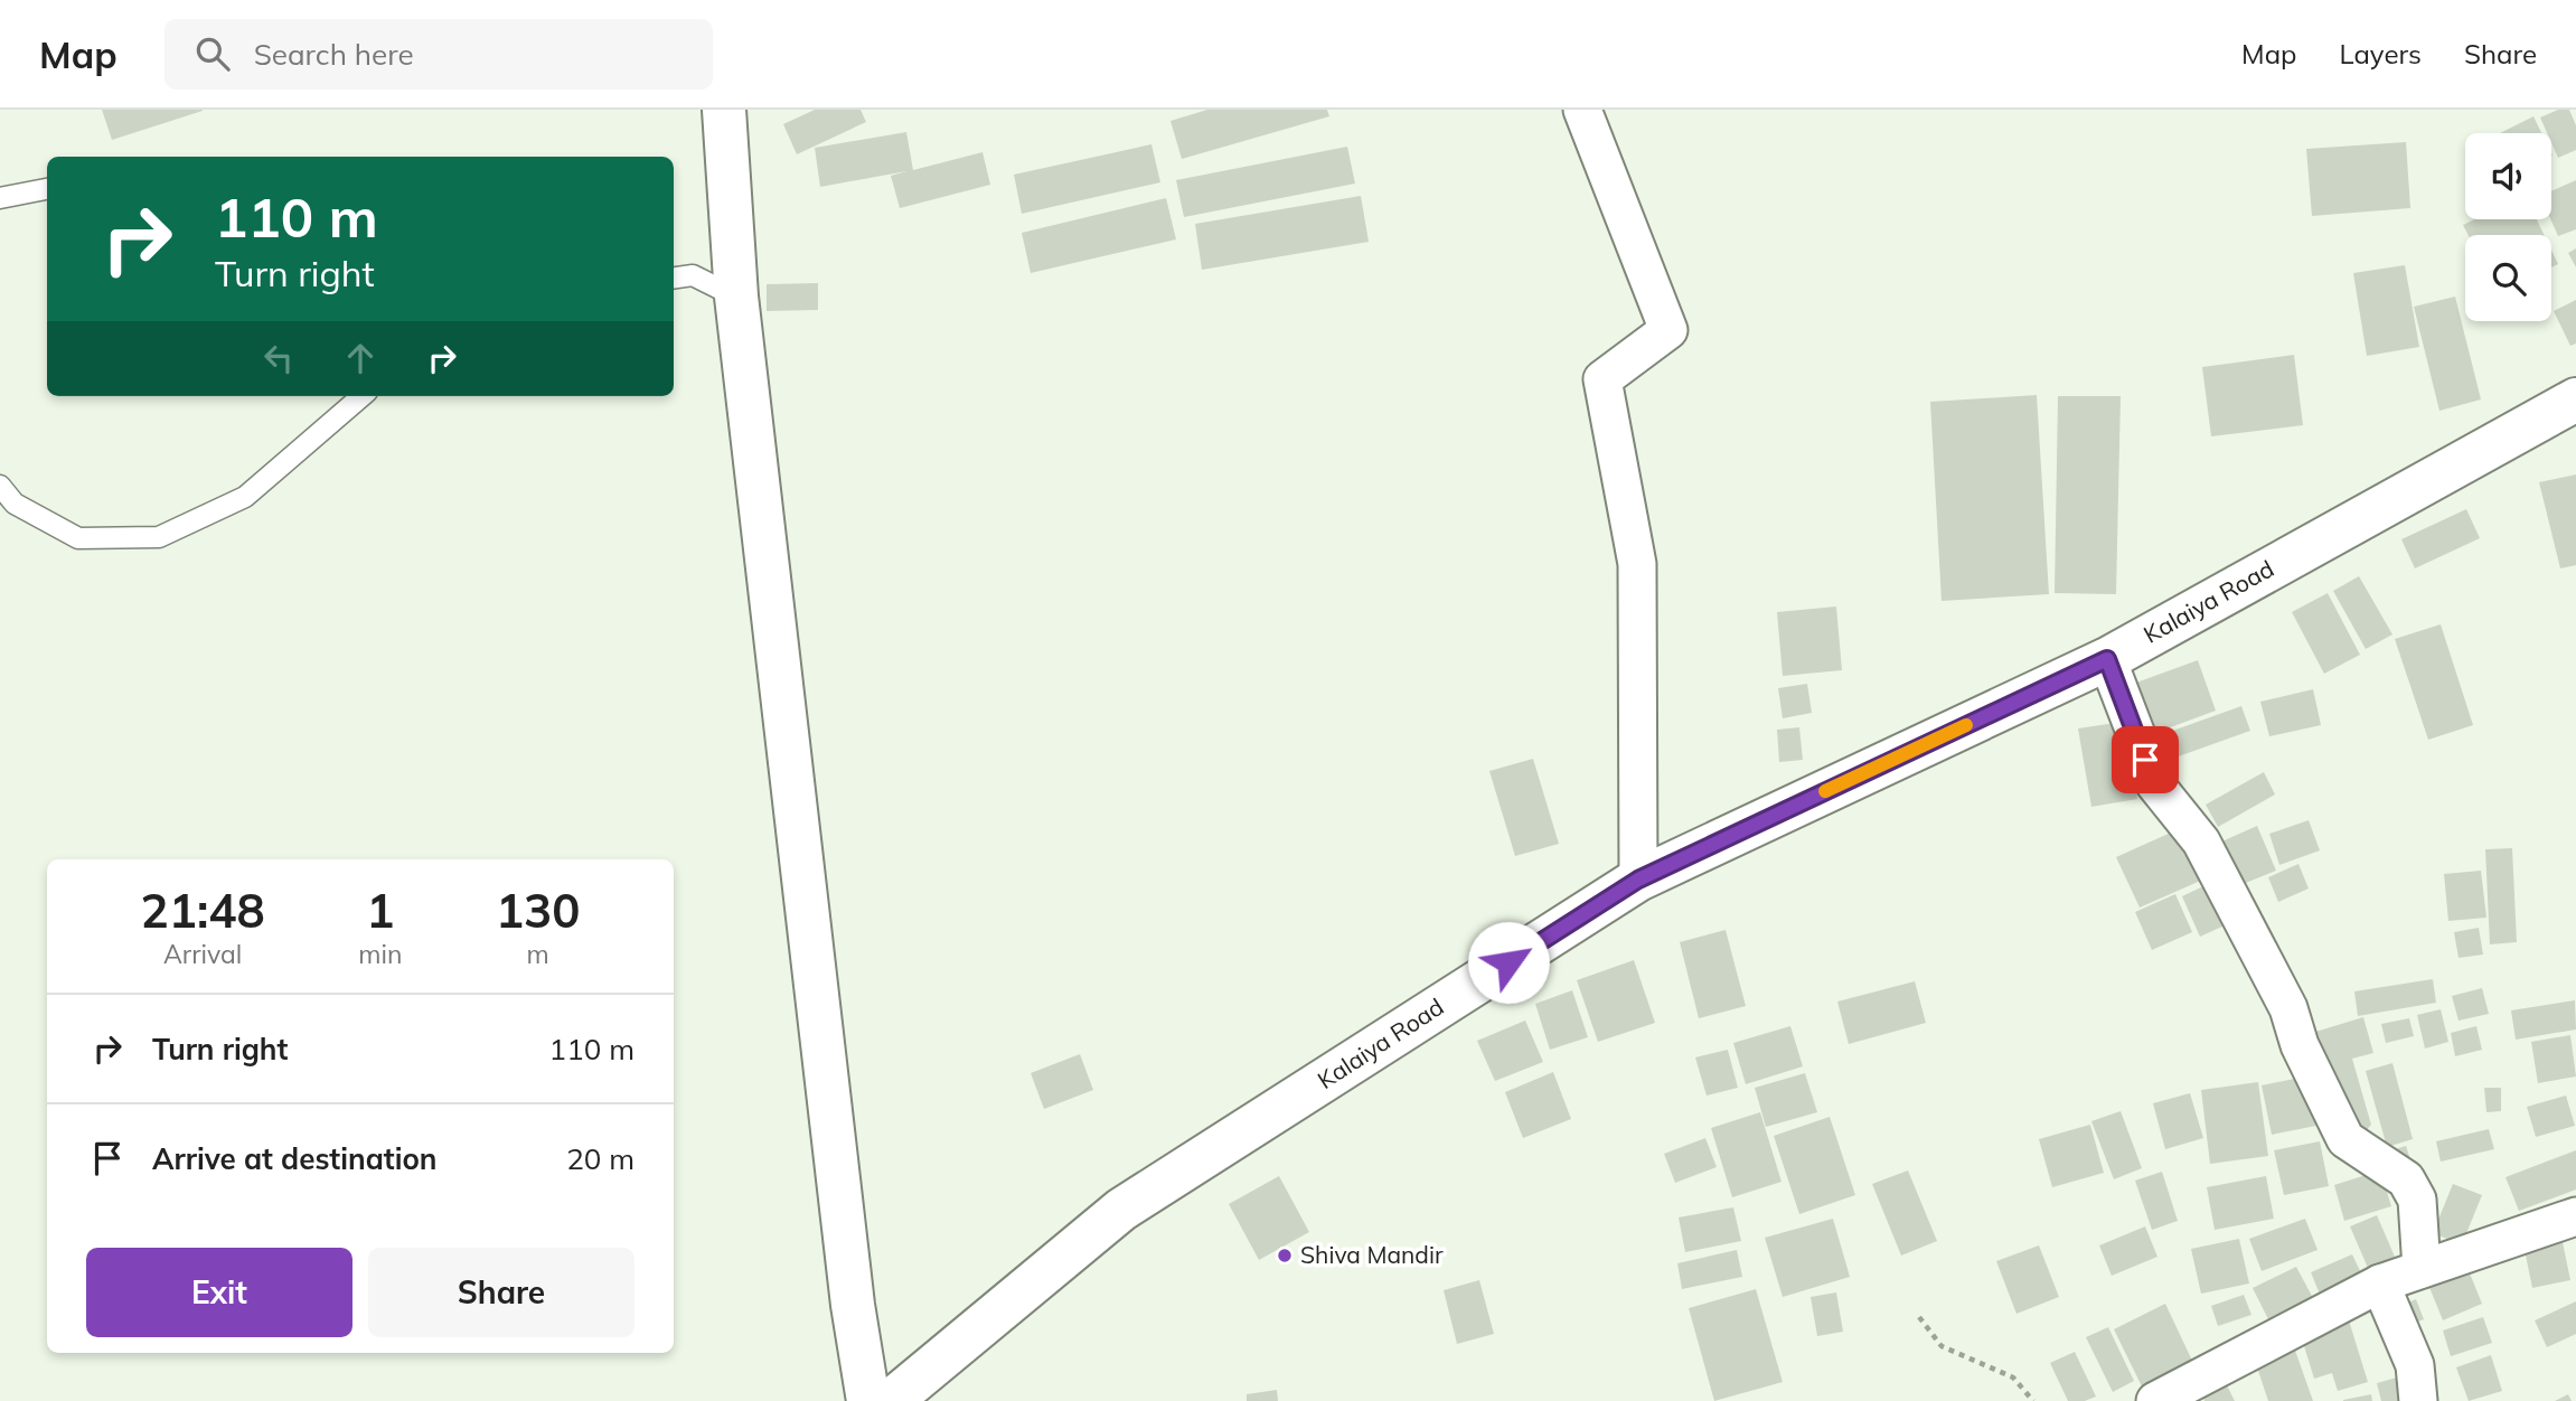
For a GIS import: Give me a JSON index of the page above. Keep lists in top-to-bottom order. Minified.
{"streets":{"main road":["Kalaiya Road"]},"places":["Shiva Mandir"],"page":{"header":"Map","search":"Search here","nav":["Map","Layers","Share"],"turn":["110 m","Turn right"],"eta":["21:48","Arrival","1","min","130","m"],"list":[{"name":"Turn right","value":"110 m"},{"name":"Arrive at destination","value":"20 m"}],"buttons":["Exit","Share"]}}
